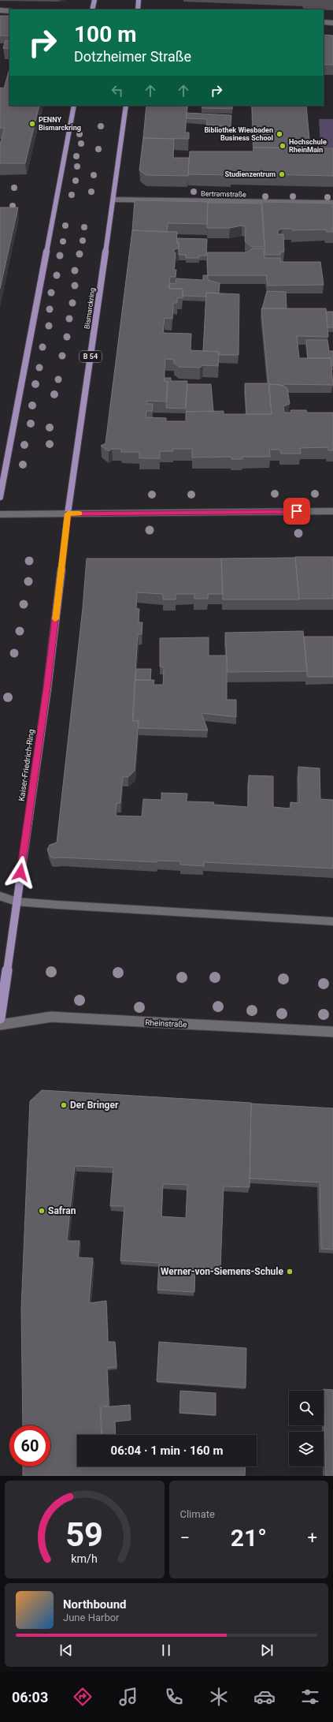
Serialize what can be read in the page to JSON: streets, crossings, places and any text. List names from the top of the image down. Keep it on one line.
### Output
{"streets":{"main road":["Bismarckring","B 54","Kaiser-Friedrich-Ring"],"street":["Bertramstraße","Rheinstraße"]},"crossings":[["Bertramstraße","Bismarckring"],["Bismarckring","Kaiser-Friedrich-Ring"]],"places":["PENNY Bismarckring","Bibliothek Wiesbaden Business School","Hochschule RheinMain","Studienzentrum","Der Bringer","Safran","Werner-von-Siemens-Schule"],"page":{"turn":["100 m","Dotzheimer Straße"],"limit":"60","trip":"06:04 · 1 min · 160 m","tile":"Climate","heat":["−","21°","+"],"song":["Northbound","June Harbor"],"tabs":"06:03","gauge":["59","km/h"]}}
